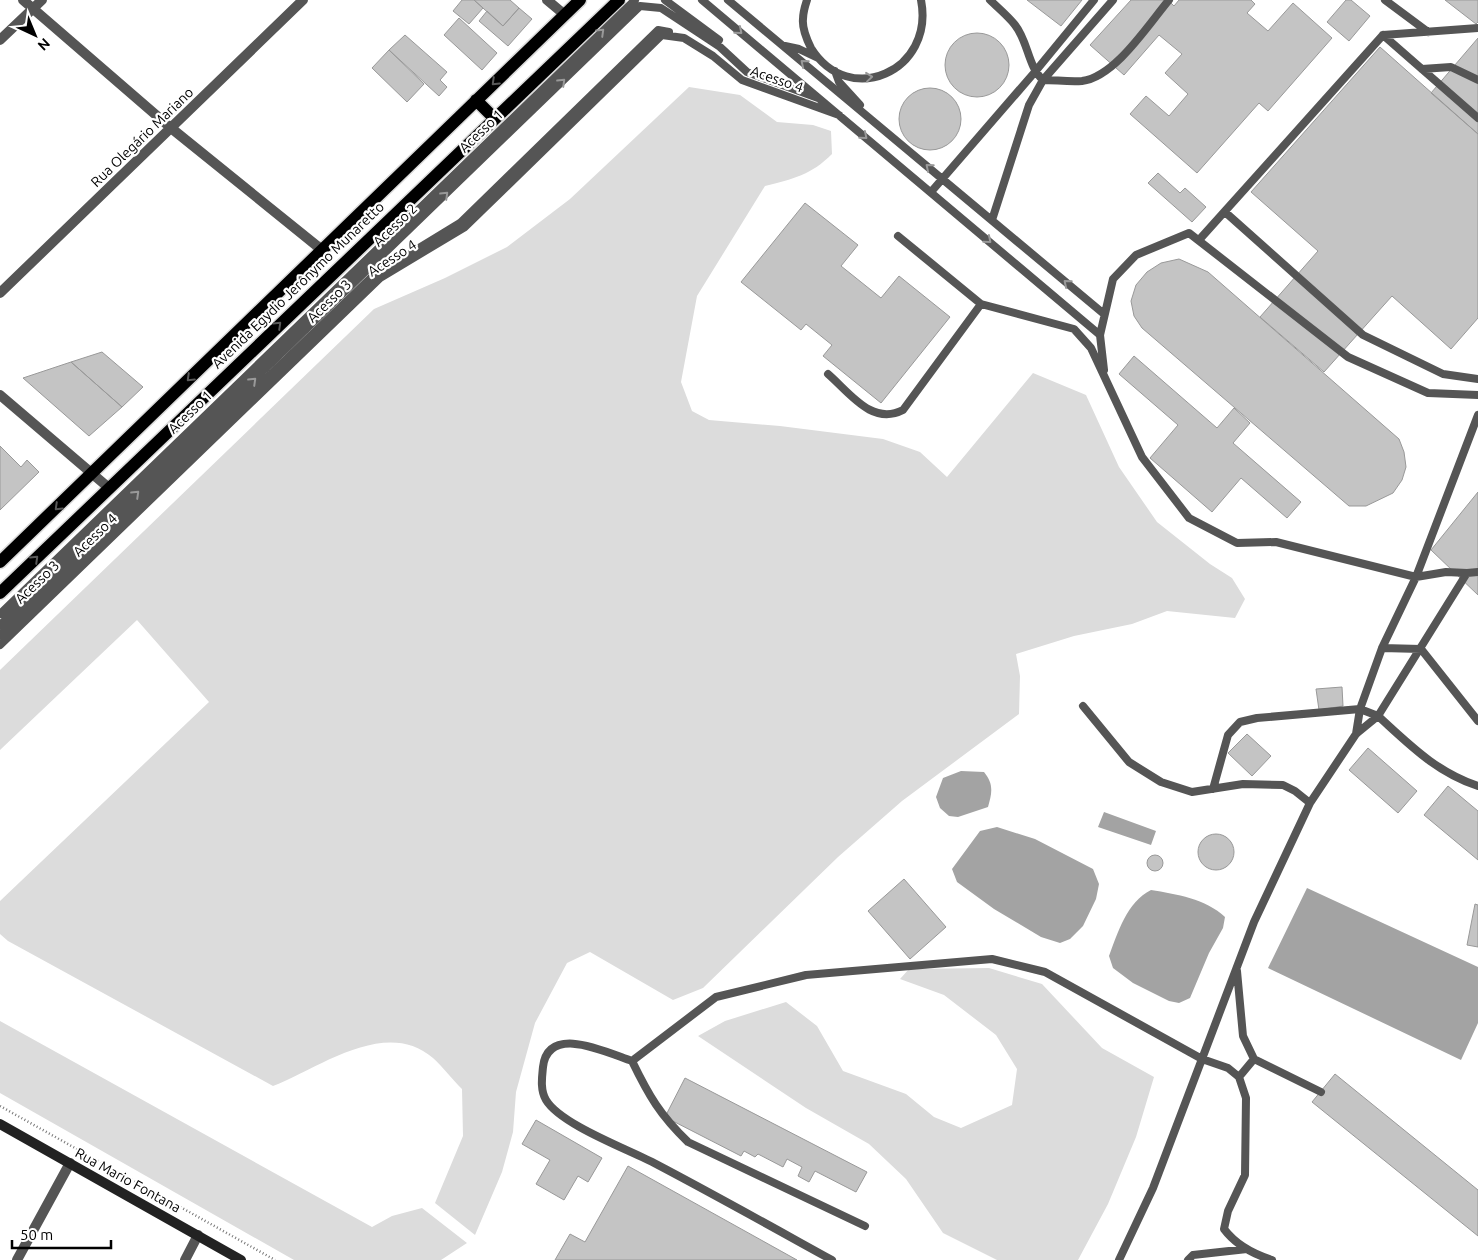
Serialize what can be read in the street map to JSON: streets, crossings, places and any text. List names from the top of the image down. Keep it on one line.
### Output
{"streets":{"main road":["Avenida Egydio Jerônymo Munaretto"],"street":["Rua Olegário Mariano","Rua Mario Fontana"],"lane":["Acesso 4","Acesso 1","Acesso 2","Acesso 3"]},"one_way":["Acesso 1","Acesso 2"],"scale_bar":"50 m","north":"bottom right"}
